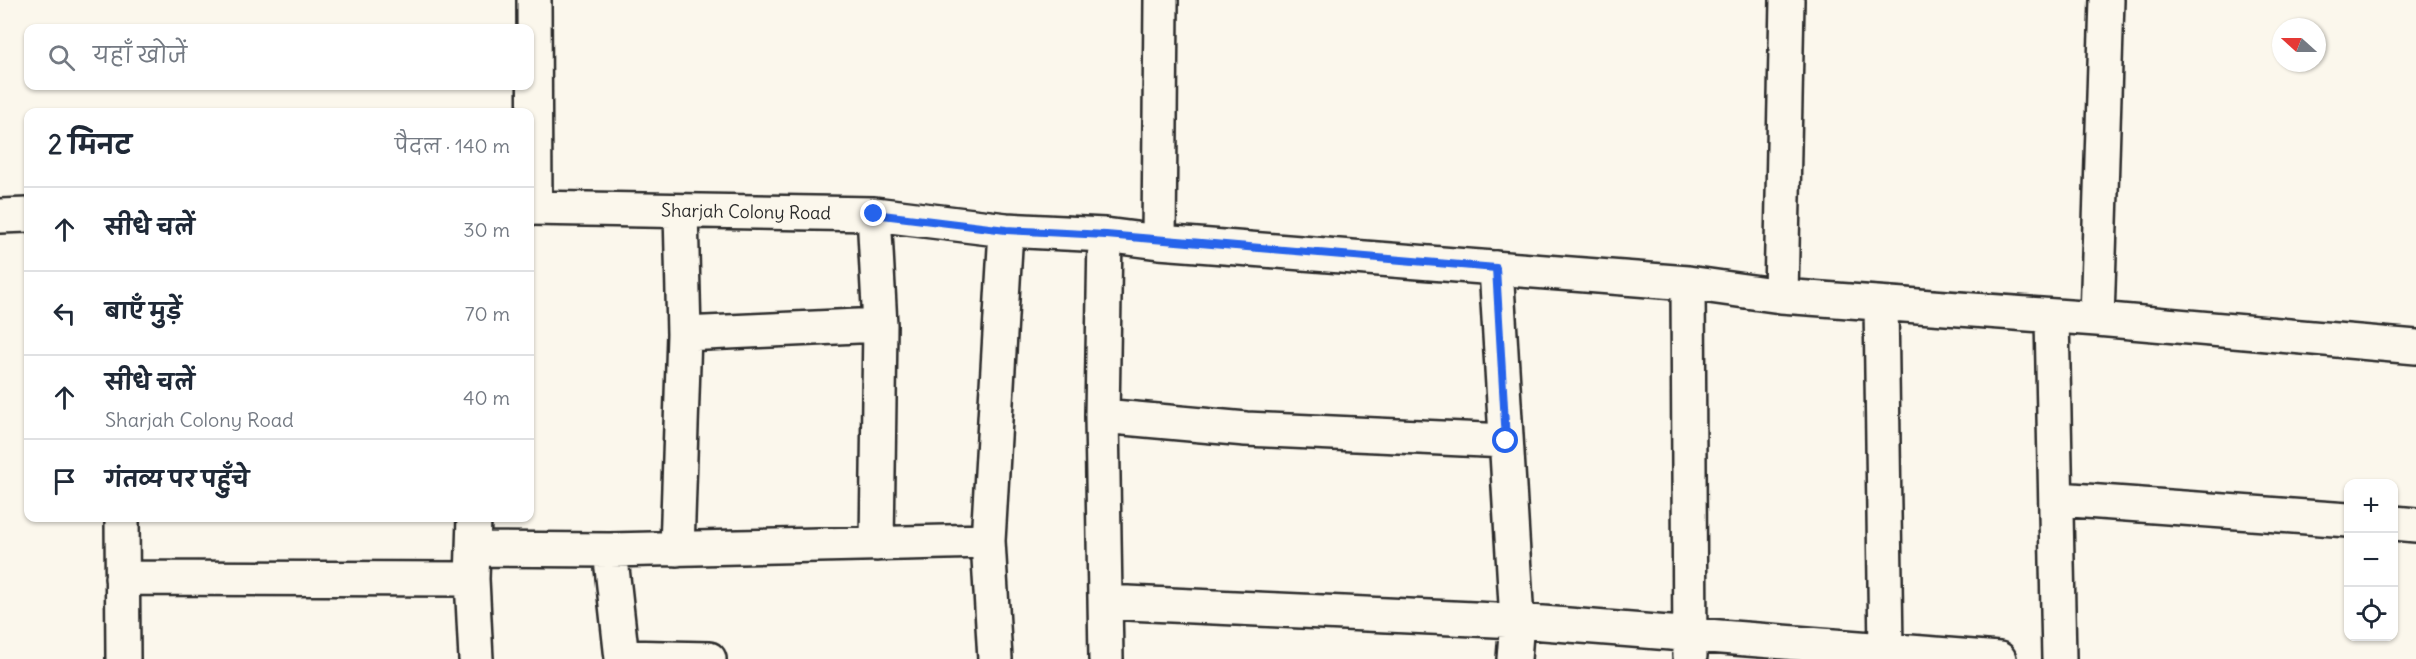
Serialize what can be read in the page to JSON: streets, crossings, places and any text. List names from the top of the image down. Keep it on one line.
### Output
{"streets":{"street":["Sharjah Colony Road"]},"north":"left","page":{"search":"यहाँ खोजें","heading":["2 मिनट","पैदल · 140 m"],"list":[["सीधे चलें","30 m"],["बाएँ मुड़ें","70 m"],["सीधे चलें","Sharjah Colony Road","40 m"],"गंतव्य पर पहुँचे"],"map_buttons":["+","−"]}}
